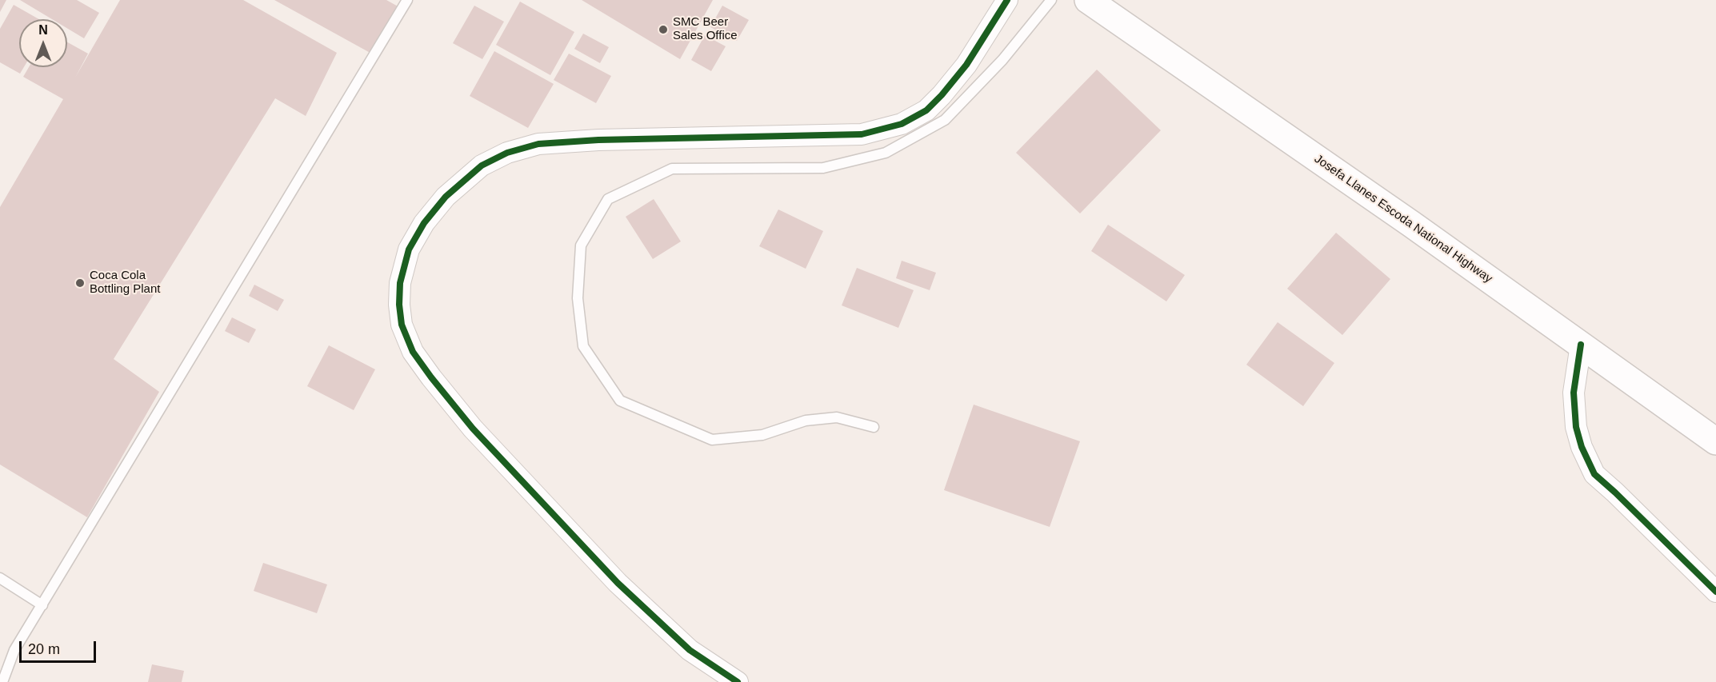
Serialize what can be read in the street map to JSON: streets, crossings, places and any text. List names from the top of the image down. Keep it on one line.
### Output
{"streets":{"main road":["Josefa Llanes Escoda National Highway"]},"places":["SMC Beer Sales Office","Coca Cola Bottling Plant"],"scale_bar":"20 m","north":"top"}
